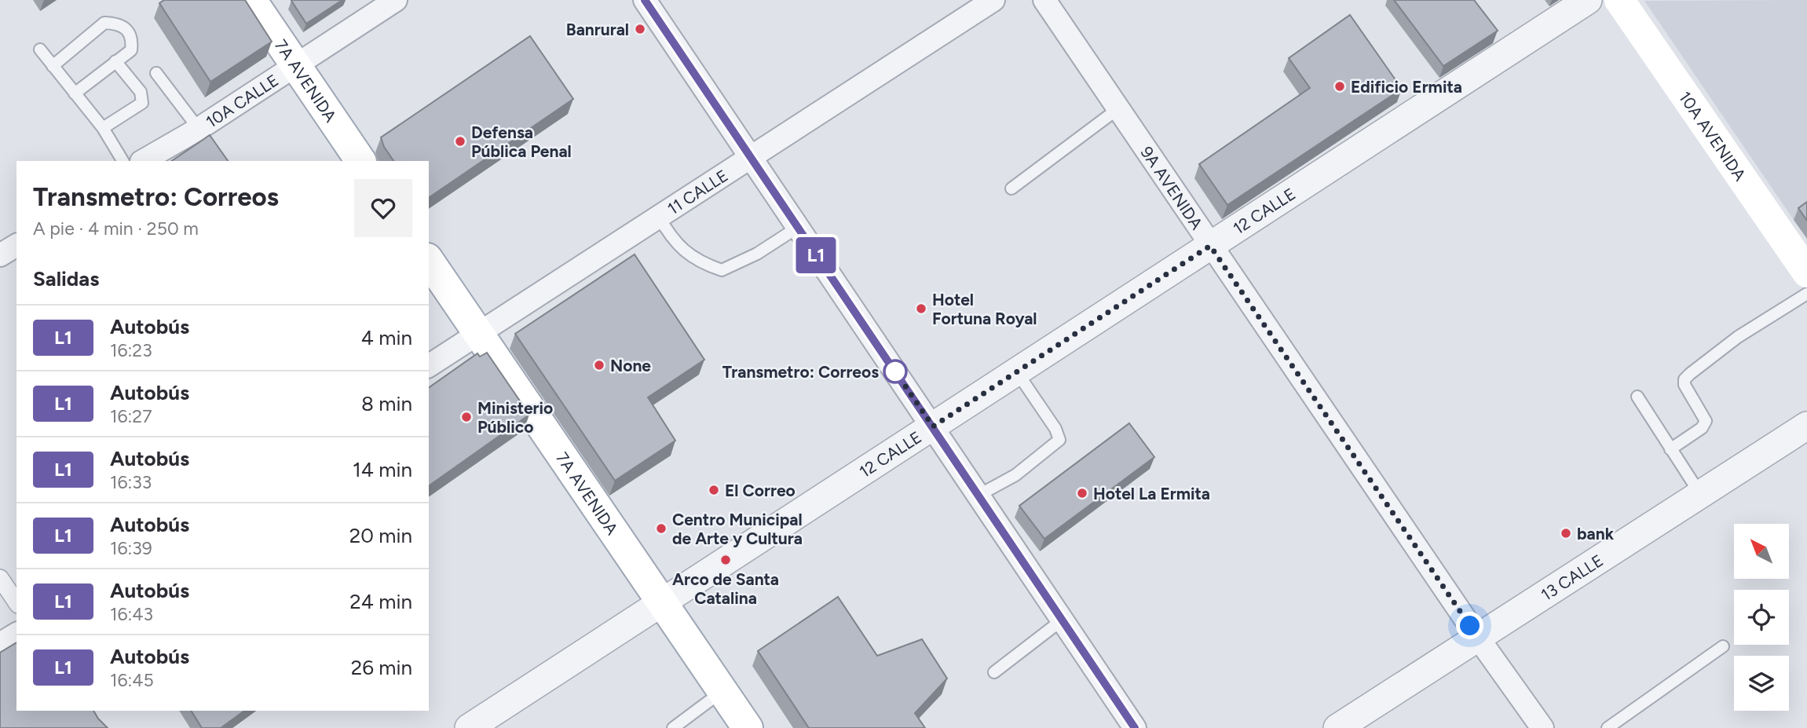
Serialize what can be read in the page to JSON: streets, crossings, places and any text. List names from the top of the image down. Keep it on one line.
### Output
{"streets":{"main road":["7A AVENIDA","10A AVENIDA"],"street":["10A CALLE","9A AVENIDA","11 CALLE","12 CALLE","13 CALLE"]},"crossings":[["7A AVENIDA","10A CALLE"],["7A AVENIDA","11 CALLE"],["7A AVENIDA","12 CALLE"],["9A AVENIDA","12 CALLE"],["9A AVENIDA","13 CALLE"]],"places":["Banrural","Edificio Ermita","Defensa Pública Penal","Hotel Fortuna Royal","None","Transmetro: Correos","Ministerio Público","El Correo","Hotel La Ermita","Centro Municipal de Arte y Cultura","bank","Arco de Santa Catalina"],"lines":["bus line L1"],"north":"top left","page":{"on_map":"L1","heading":[["Transmetro: Correos","A pie · 4 min · 250 m"],"Salidas"],"list":[{"mark":"L1","name":"Autobús","note":"16:23","value":"4 min"},{"mark":"L1","name":"Autobús","note":"16:27","value":"8 min"},{"mark":"L1","name":"Autobús","note":"16:33","value":"14 min"},{"mark":"L1","name":"Autobús","note":"16:39","value":"20 min"},{"mark":"L1","name":"Autobús","note":"16:43","value":"24 min"},{"mark":"L1","name":"Autobús","note":"16:45","value":"26 min"}]}}
